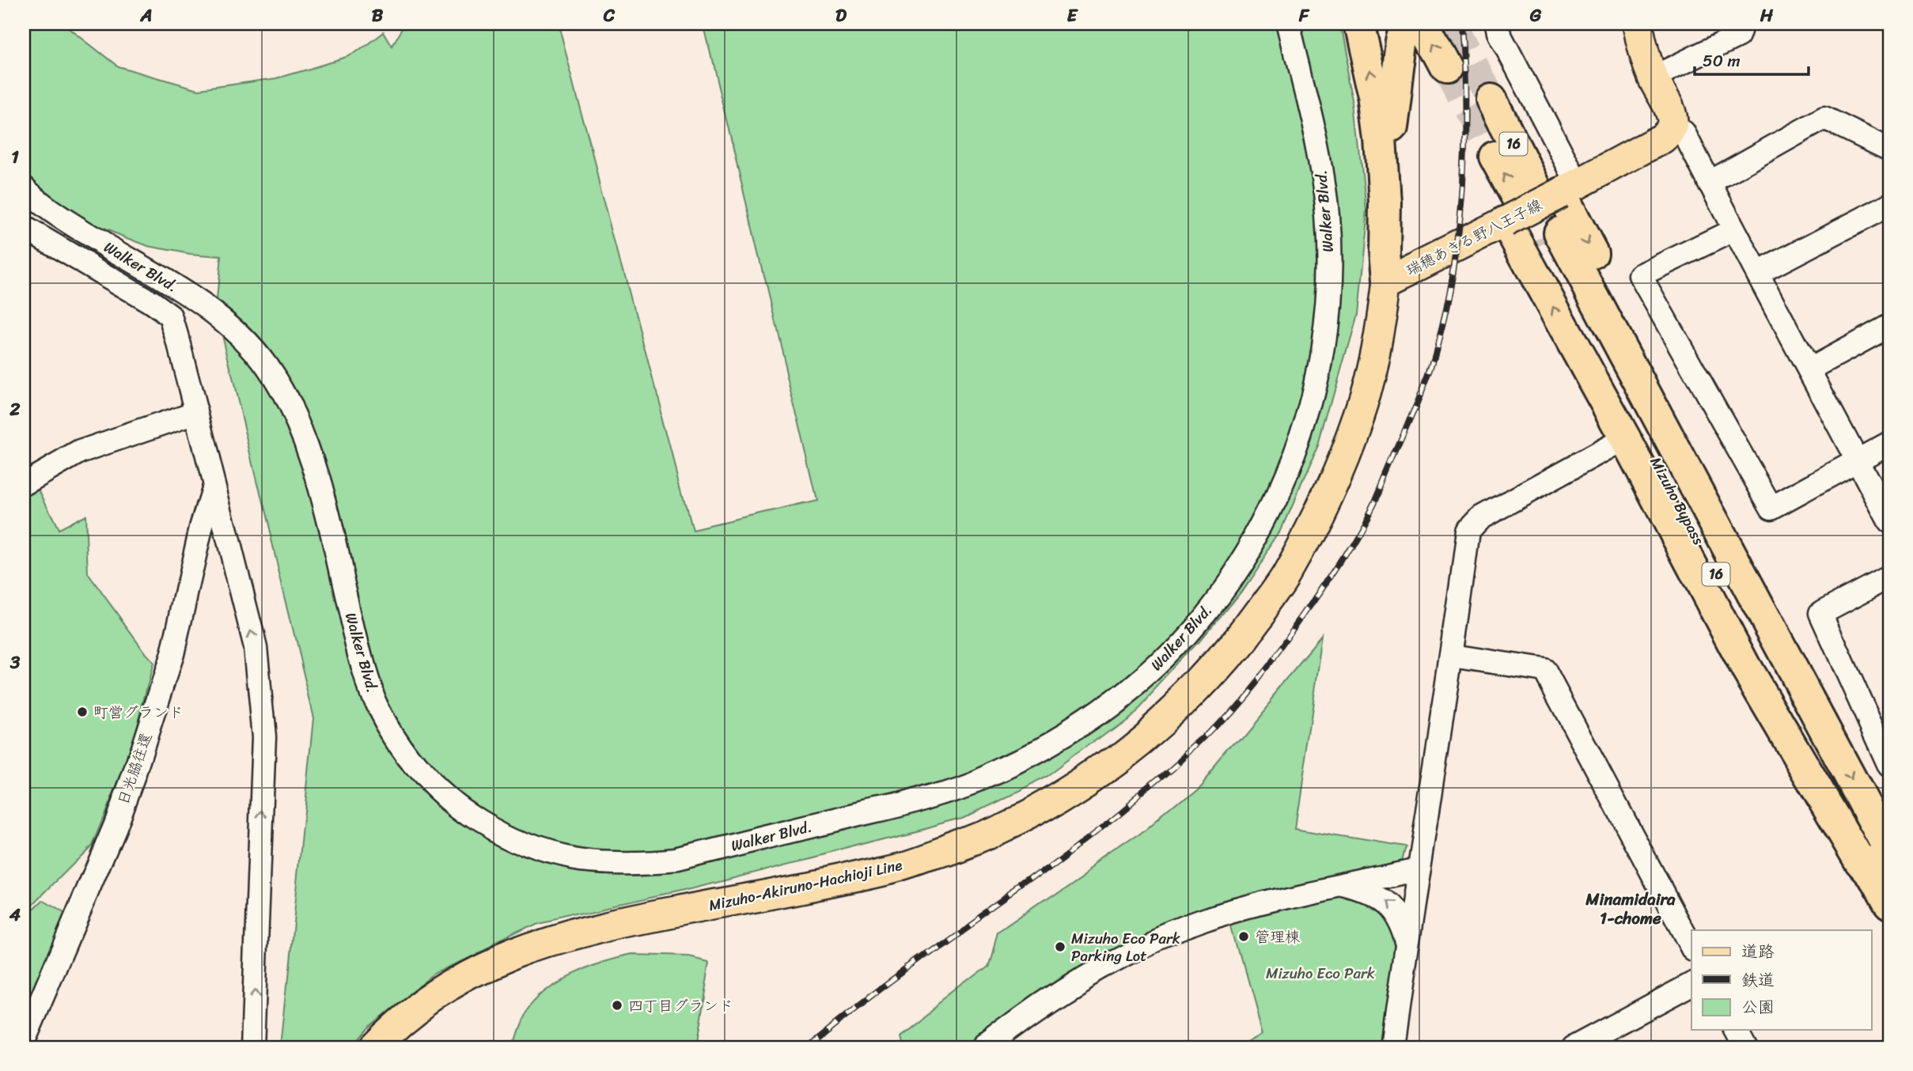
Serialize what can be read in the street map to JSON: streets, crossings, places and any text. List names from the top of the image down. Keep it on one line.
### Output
{"streets":{"highway":["16","Mizuho Bypass"],"main road":["瑞穂あきる野八王子線","Mizuho-Akiruno-Hachioji Line"],"street":["Walker Blvd.","日光脇往還"]},"crossings":[["16","瑞穂あきる野八王子線"],["瑞穂あきる野八王子線","Mizuho-Akiruno-Hachioji Line"]],"districts":["Minamidaira 1-chome"],"parks":["Mizuho Eco Park"],"places":["町営グランド","管理棟","Mizuho Eco Park Parking Lot","四丁目グランド"],"legend":["道路","鉄道","公園"],"scale_bar":"50 m","grid":{"columns":["A","B","C","D","E","F","G","H"],"rows":["1","2","3","4"]}}
